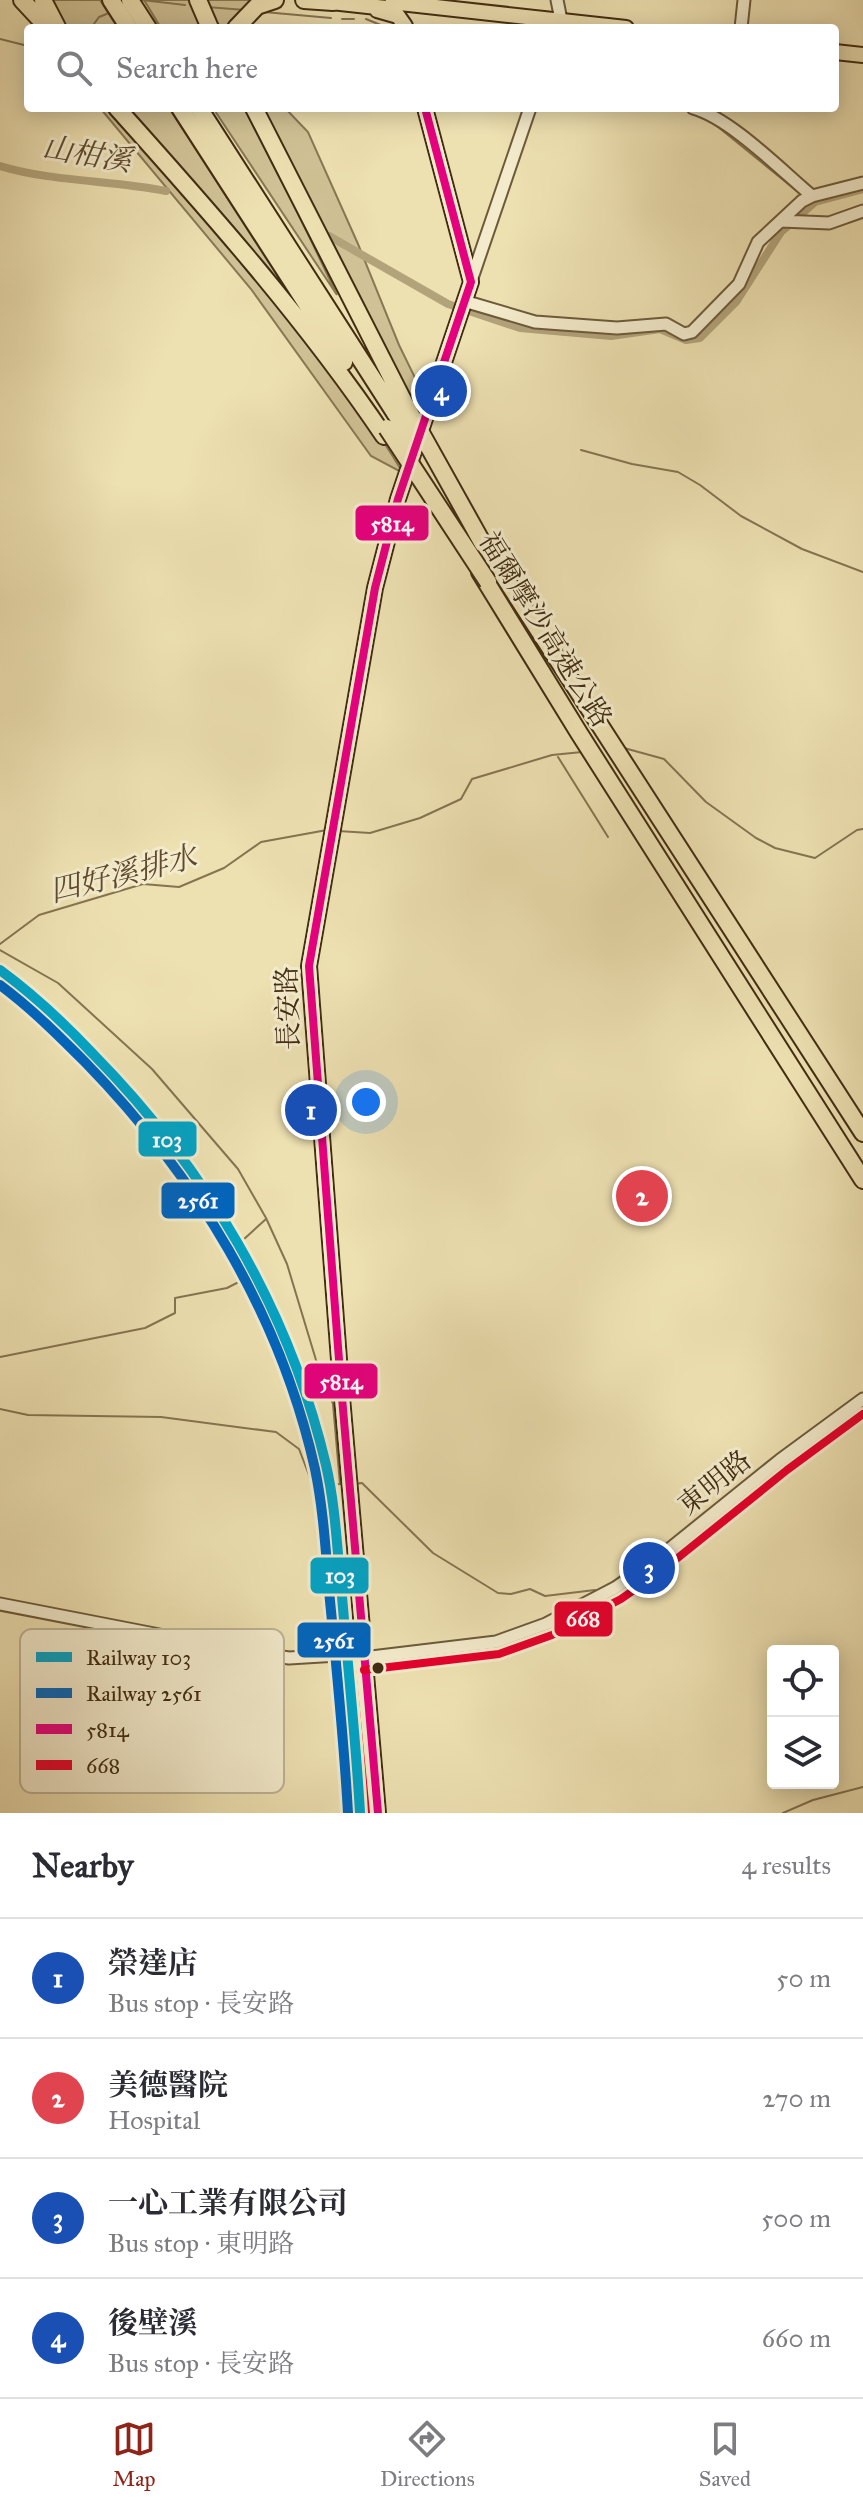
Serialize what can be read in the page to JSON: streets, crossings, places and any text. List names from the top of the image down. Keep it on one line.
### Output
{"streets":{"highway":["福爾摩沙高速公路"],"main road":["長安路"],"street":["東明路"]},"crossings":[["長安路","東明路"]],"water":["山柑溪","四好溪排水"],"lines":["transit line 5814","rail line 103","rail line 2561","transit line 668"],"legend":["Railway 103","Railway 2561","5814","668"],"page":{"search":"Search here","pins":["4","1","2","3"],"heading":["Nearby","4 results"],"list":[{"mark":"1","name":"榮達店","note":"Bus stop · 長安路","value":"50 m"},{"mark":"2","name":"美德醫院","note":"Hospital","value":"270 m"},{"mark":"3","name":"一心工業有限公司","note":"Bus stop · 東明路","value":"500 m"},{"mark":"4","name":"後壁溪","note":"Bus stop · 長安路","value":"660 m"}],"nav":["Map","Directions","Saved"]}}
